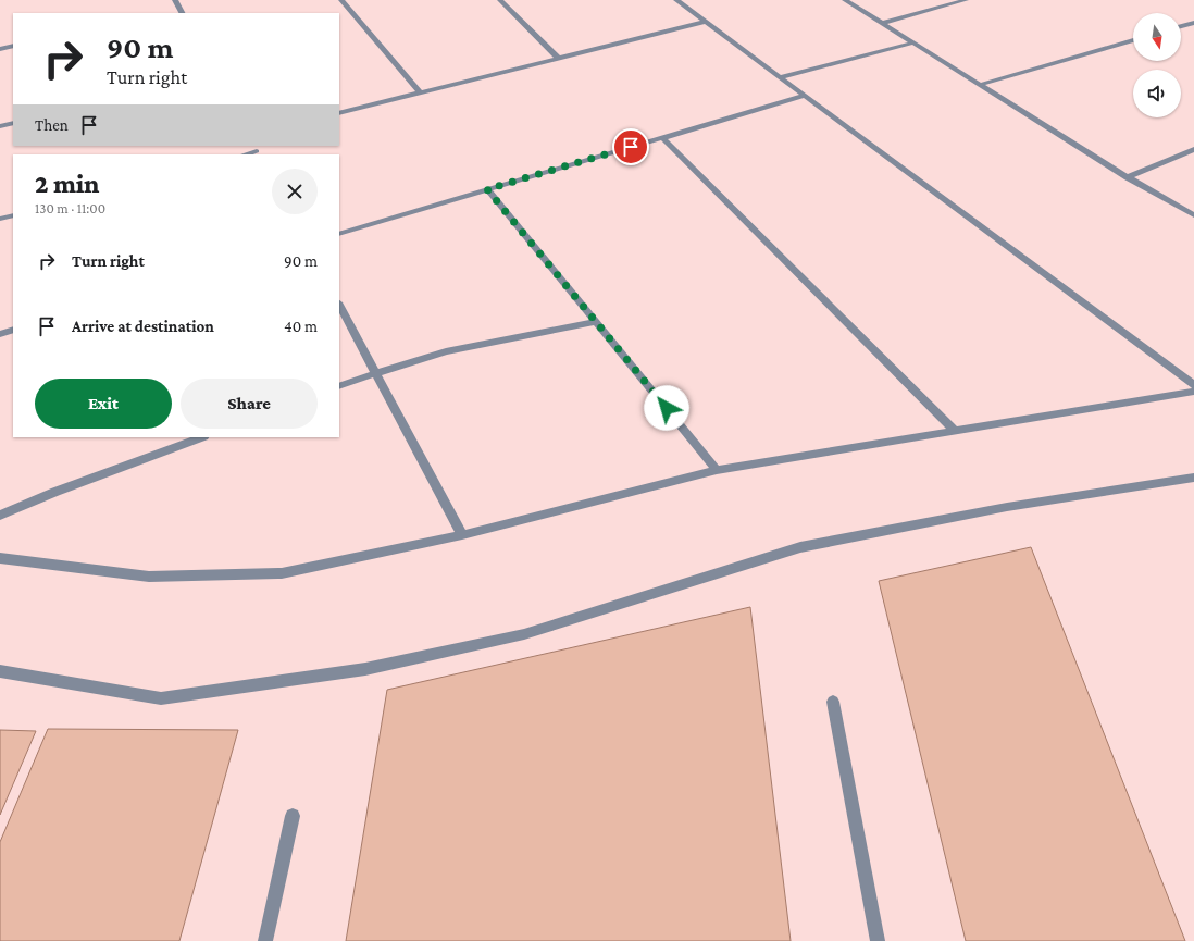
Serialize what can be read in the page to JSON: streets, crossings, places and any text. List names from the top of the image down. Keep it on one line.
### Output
{"north":"bottom","page":{"turn":["90 m","Turn right"],"then":"Then","heading":["2 min","130 m · 11:00"],"list":[{"name":"Turn right","value":"90 m"},{"name":"Arrive at destination","value":"40 m"}],"buttons":["Exit","Share"]}}
